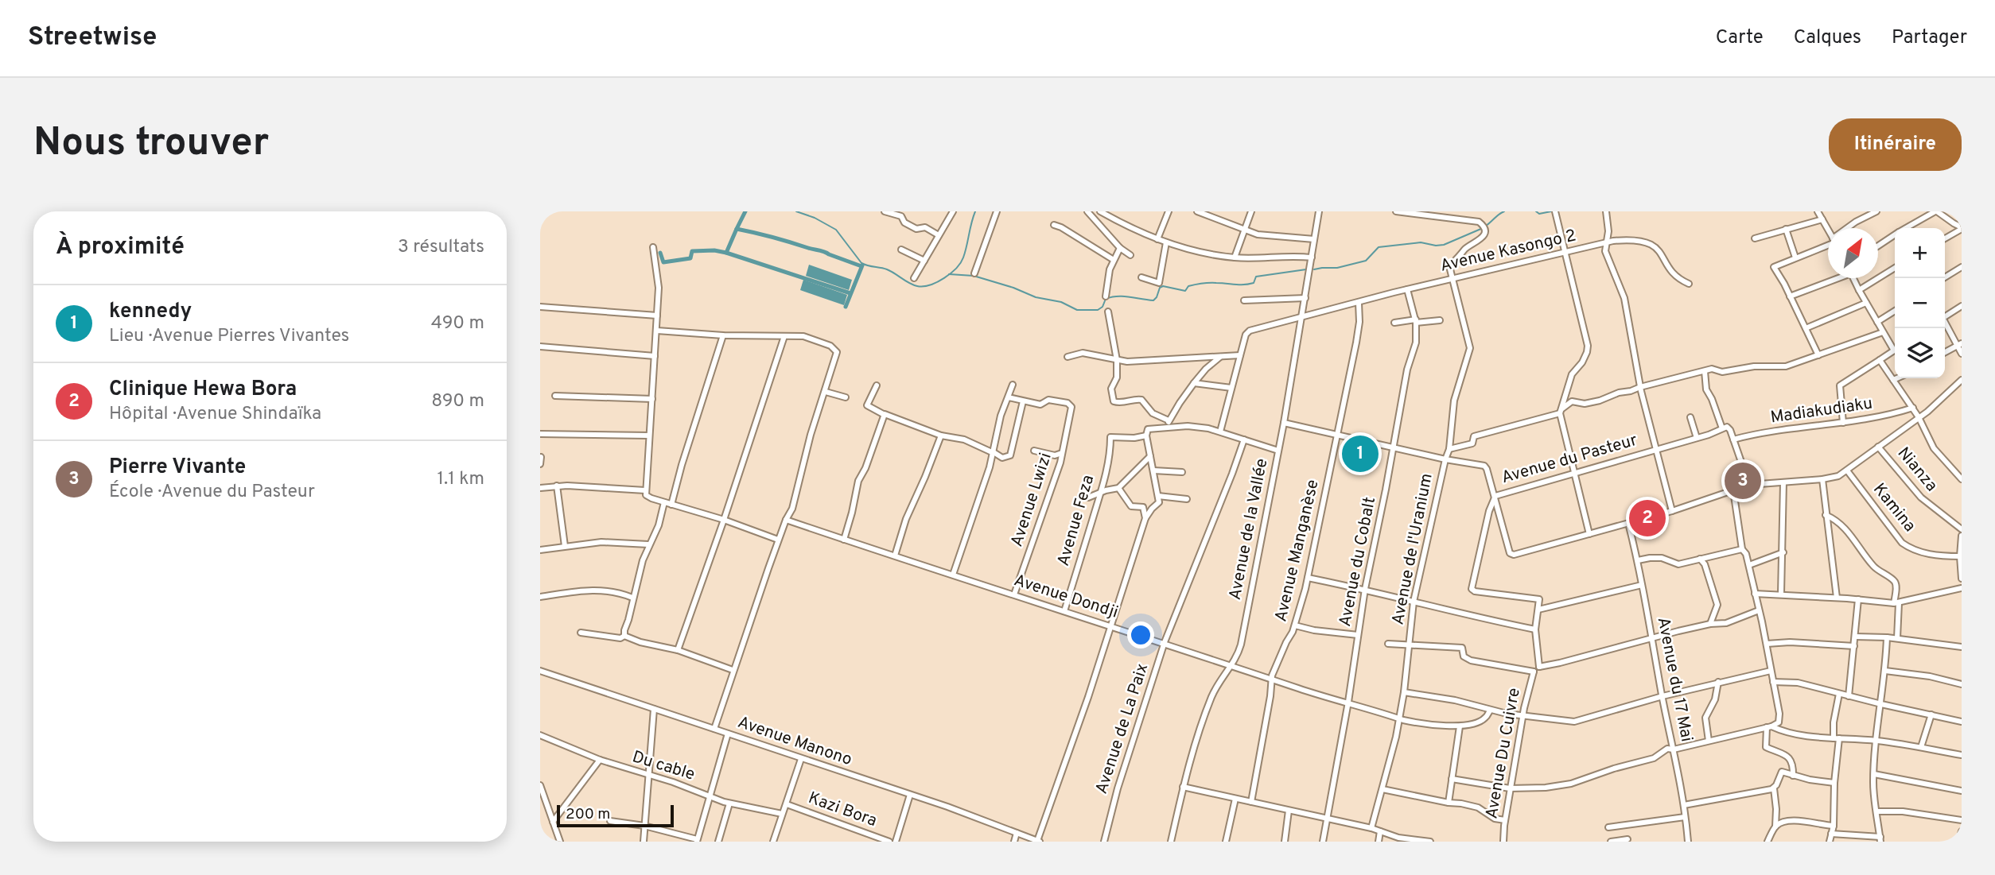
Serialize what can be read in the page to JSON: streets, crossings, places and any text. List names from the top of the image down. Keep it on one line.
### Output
{"streets":{"street":["Avenue Kasongo 2","Madiakudiaku","Avenue du Pasteur","Nianza","Avenue Lwizi","Kamina","Avenue Feza","Avenue de la Vallée","Avenue de l'Uranium","Avenue Manganèse","Avenue du Cobalt","Avenue Dondji","Avenue du 17 Mai","Avenue de La Paix","Avenue Manono","Avenue Du Cuivre","Du cable","Kazi Bora"]},"crossings":[["Avenue Kasongo 2","Avenue de la Vallée"],["Avenue Kasongo 2","Avenue de l'Uranium"],["Avenue Kasongo 2","Avenue Manganèse"],["Avenue Kasongo 2","Avenue du Cobalt"],["Avenue Lwizi","Avenue Dondji"],["Avenue Feza","Avenue Dondji"],["Avenue de la Vallée","Avenue Dondji"],["Avenue de l'Uranium","Avenue Dondji"],["Avenue Manganèse","Avenue Dondji"],["Avenue du Cobalt","Avenue Dondji"],["Avenue Dondji","Avenue de La Paix"]],"scale_bar":"200 m","north":"top right","page":{"header":"Streetwise","nav":["Carte","Calques","Partager"],"buttons":"Itinéraire","title":"Nous trouver","heading":["À proximité","3 résultats"],"map_buttons":["+","−"],"list":[{"mark":"1","name":"kennedy","note":"Lieu · Avenue Pierres Vivantes","value":"490 m"},{"mark":"2","name":"Clinique Hewa Bora","note":"Hôpital · Avenue Shindaïka","value":"890 m"},{"mark":"3","name":"Pierre Vivante","note":"École · Avenue du Pasteur","value":"1.1 km"}],"pins":["1","3","2"],"scale":"200 m"}}
